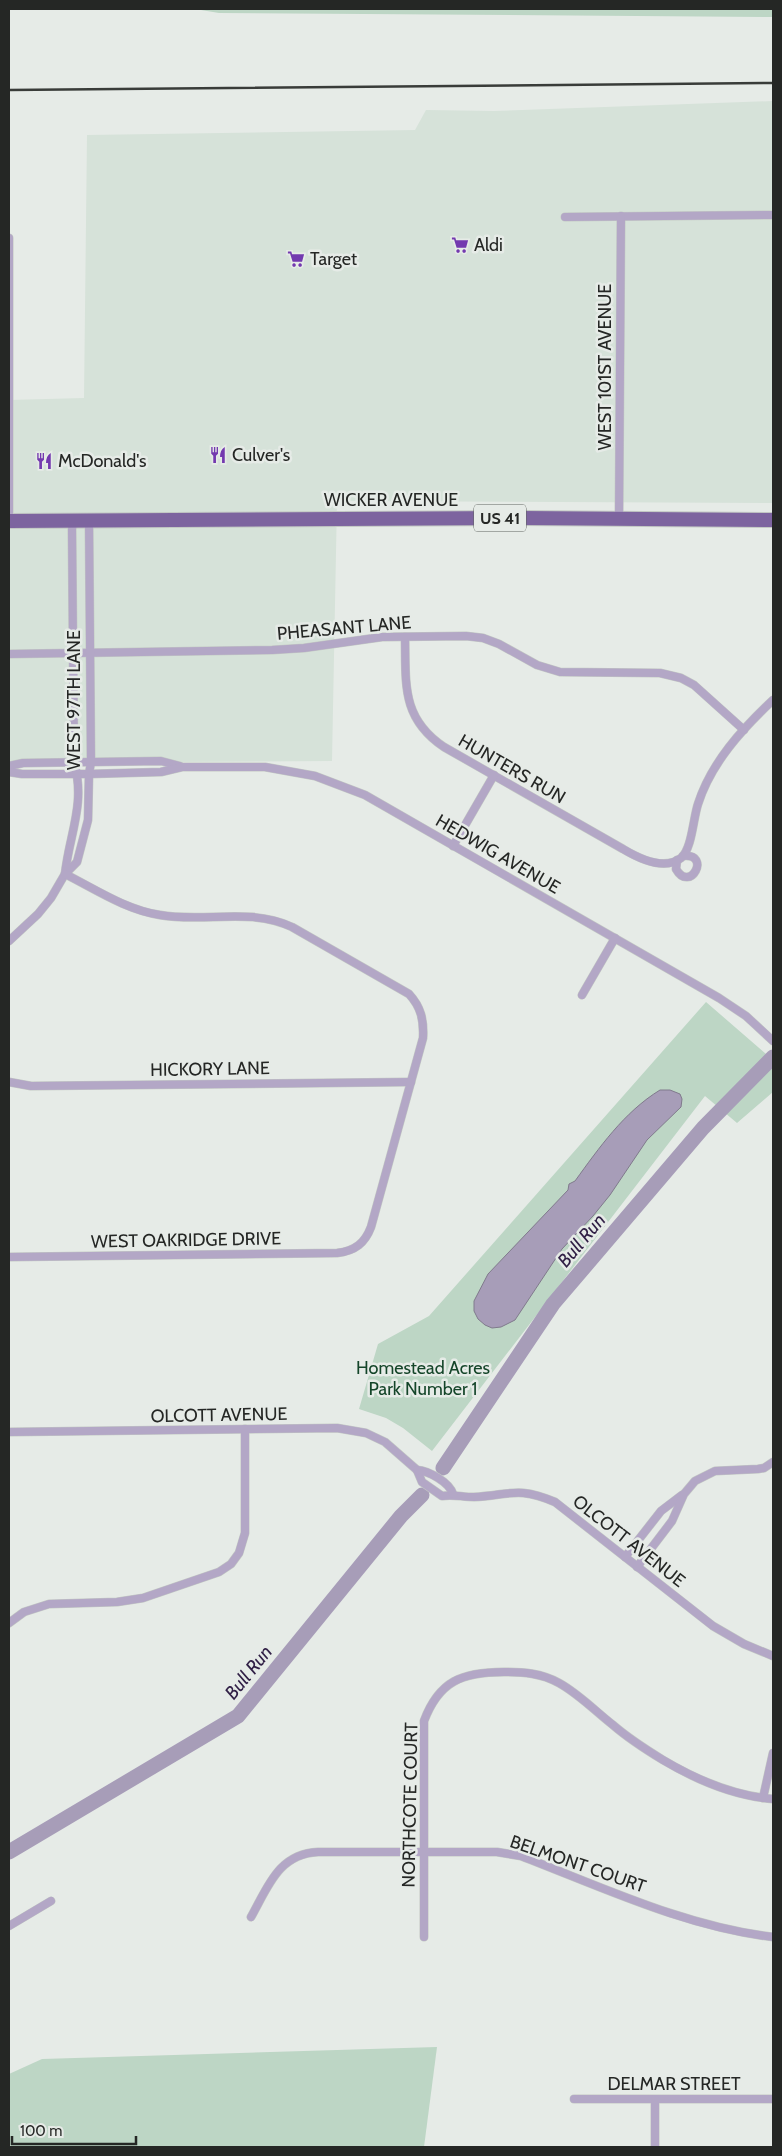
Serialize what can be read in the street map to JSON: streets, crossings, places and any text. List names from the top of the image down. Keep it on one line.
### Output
{"streets":{"highway":["WICKER AVENUE","US 41"],"street":["WEST 101ST AVENUE","PHEASANT LANE","WEST 97TH LANE","HUNTERS RUN","HEDWIG AVENUE","HICKORY LANE","WEST OAKRIDGE DRIVE","OLCOTT AVENUE","NORTHCOTE COURT","BELMONT COURT","DELMAR STREET"]},"crossings":[["WEST 101ST AVENUE","WICKER AVENUE"],["WICKER AVENUE","WEST 97TH LANE"],["PHEASANT LANE","WEST 97TH LANE"],["PHEASANT LANE","HUNTERS RUN"],["WEST 97TH LANE","HEDWIG AVENUE"],["HICKORY LANE","WEST OAKRIDGE DRIVE"],["NORTHCOTE COURT","BELMONT COURT"]],"water":["Bull Run"],"parks":["Homestead Acres Park Number 1"],"places":{"supermarket":["Aldi","Target"],"restaurant":["Culver's","McDonald's"]},"scale_bar":"100 m"}
